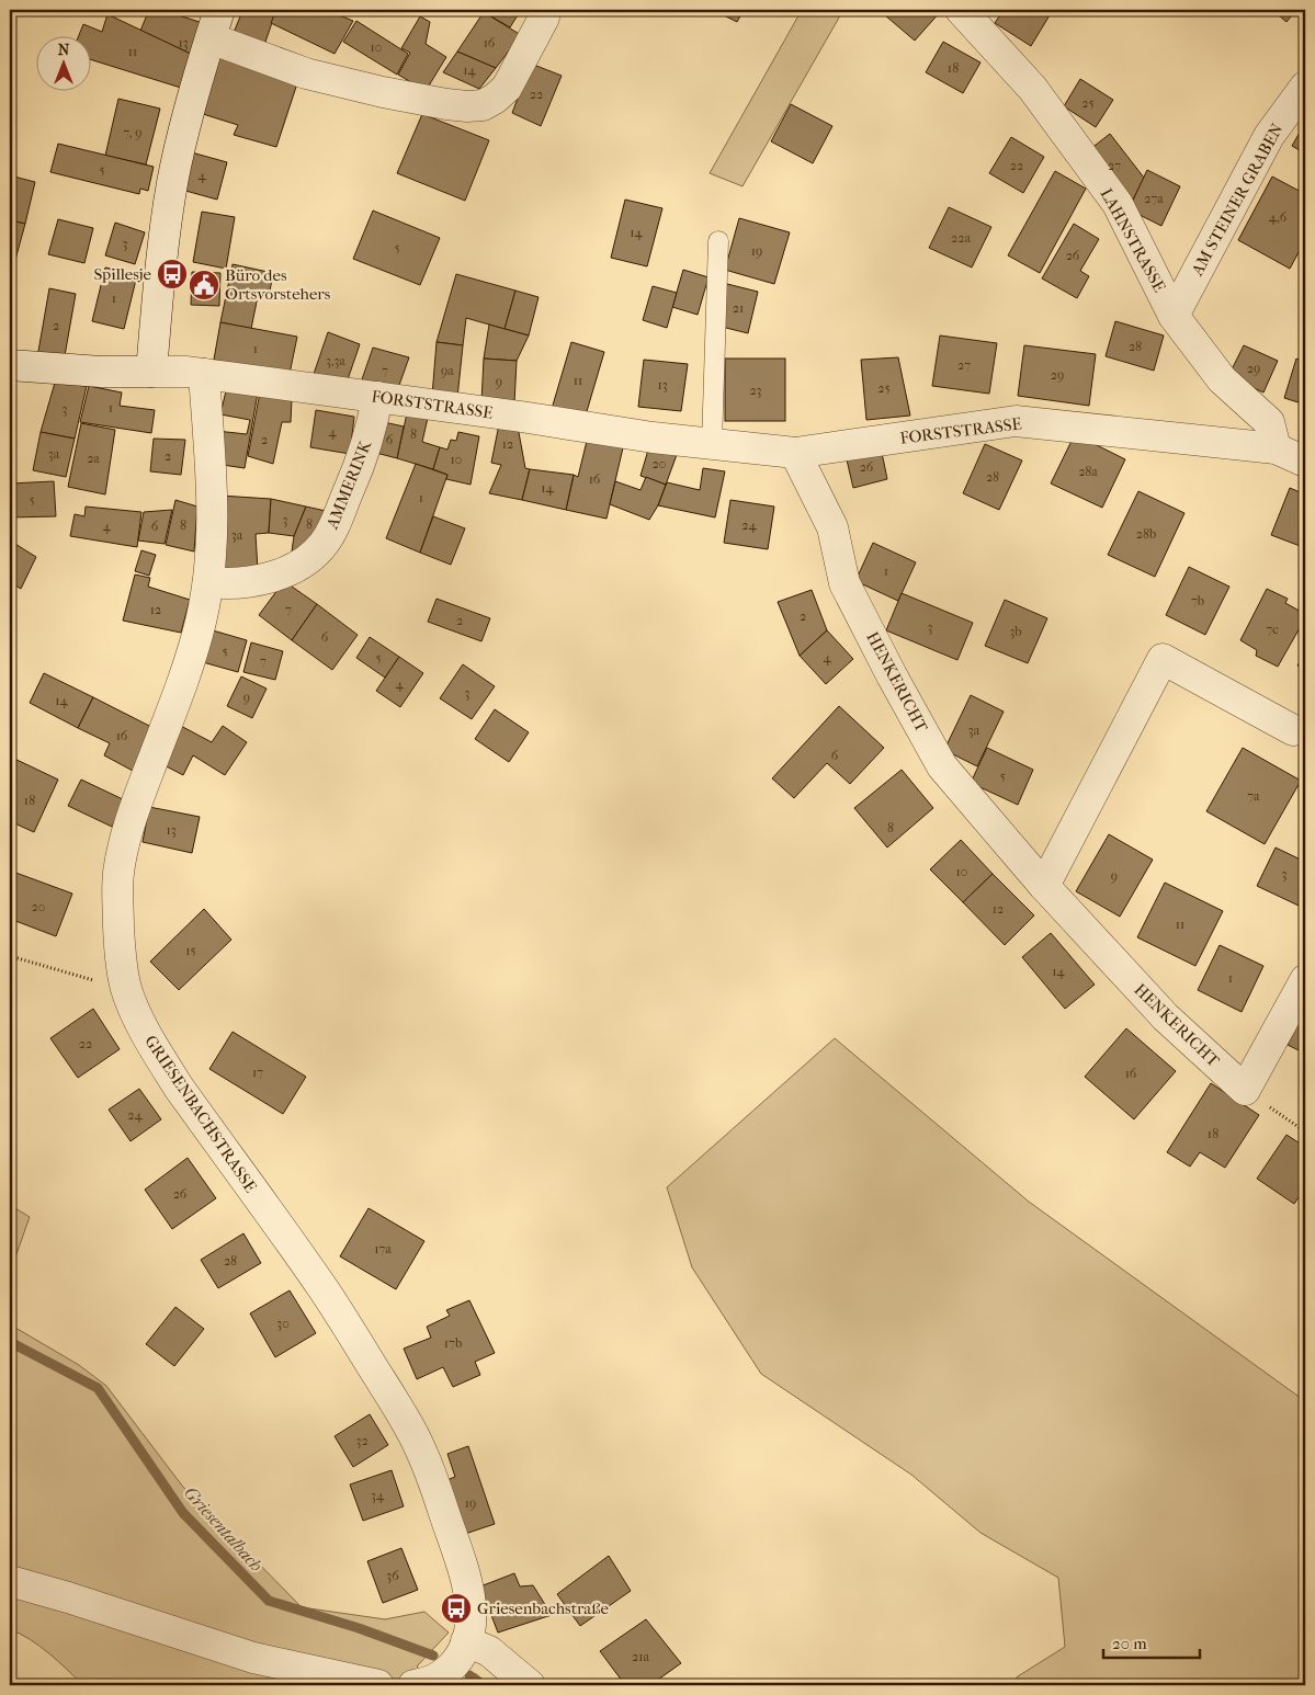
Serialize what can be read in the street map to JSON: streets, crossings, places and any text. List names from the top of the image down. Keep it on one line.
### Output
{"streets":{"street":["AM STEINER GRABEN","LAHNSTRASSE","FORSTSTRASSE","AMMERINK","HENKERICHT","GRIESENBACHSTRASSE"]},"crossings":[["AM STEINER GRABEN","LAHNSTRASSE"],["LAHNSTRASSE","FORSTSTRASSE"],["FORSTSTRASSE","AMMERINK"],["FORSTSTRASSE","HENKERICHT"],["FORSTSTRASSE","GRIESENBACHSTRASSE"],["AMMERINK","GRIESENBACHSTRASSE"]],"water":["Griesentalbach"],"places":{"bus stop":["Spillesje","Griesenbachstraße"],"public building":["Büro des Ortsvorstehers"]},"house_numbers":["13","16","10","11","18","14","22","25","7, 9","22","27","5","4","27a","4,6","14","22a","3","5","19","26","1","21","2","28","1","3,3a","27","29","7","9a","29","11","9","13","25","23","1","3","4","8","2","6","12","3a","2","2a","10","20","26","28a","28","16","14","1","5","3","8","8","24","4","6","28b","3a","1","7b","12","7","2","2","3","7c","3b","6","5","5","4","7","4","3","9","14","3a","16","6","5","7a","18","8","13","10","3","9","20","12","11","15","14","1","22","17","16","24","18","26","17a","28","30","17b","32","34","19","36","21a"],"scale_bar":"20 m","north":"top"}
